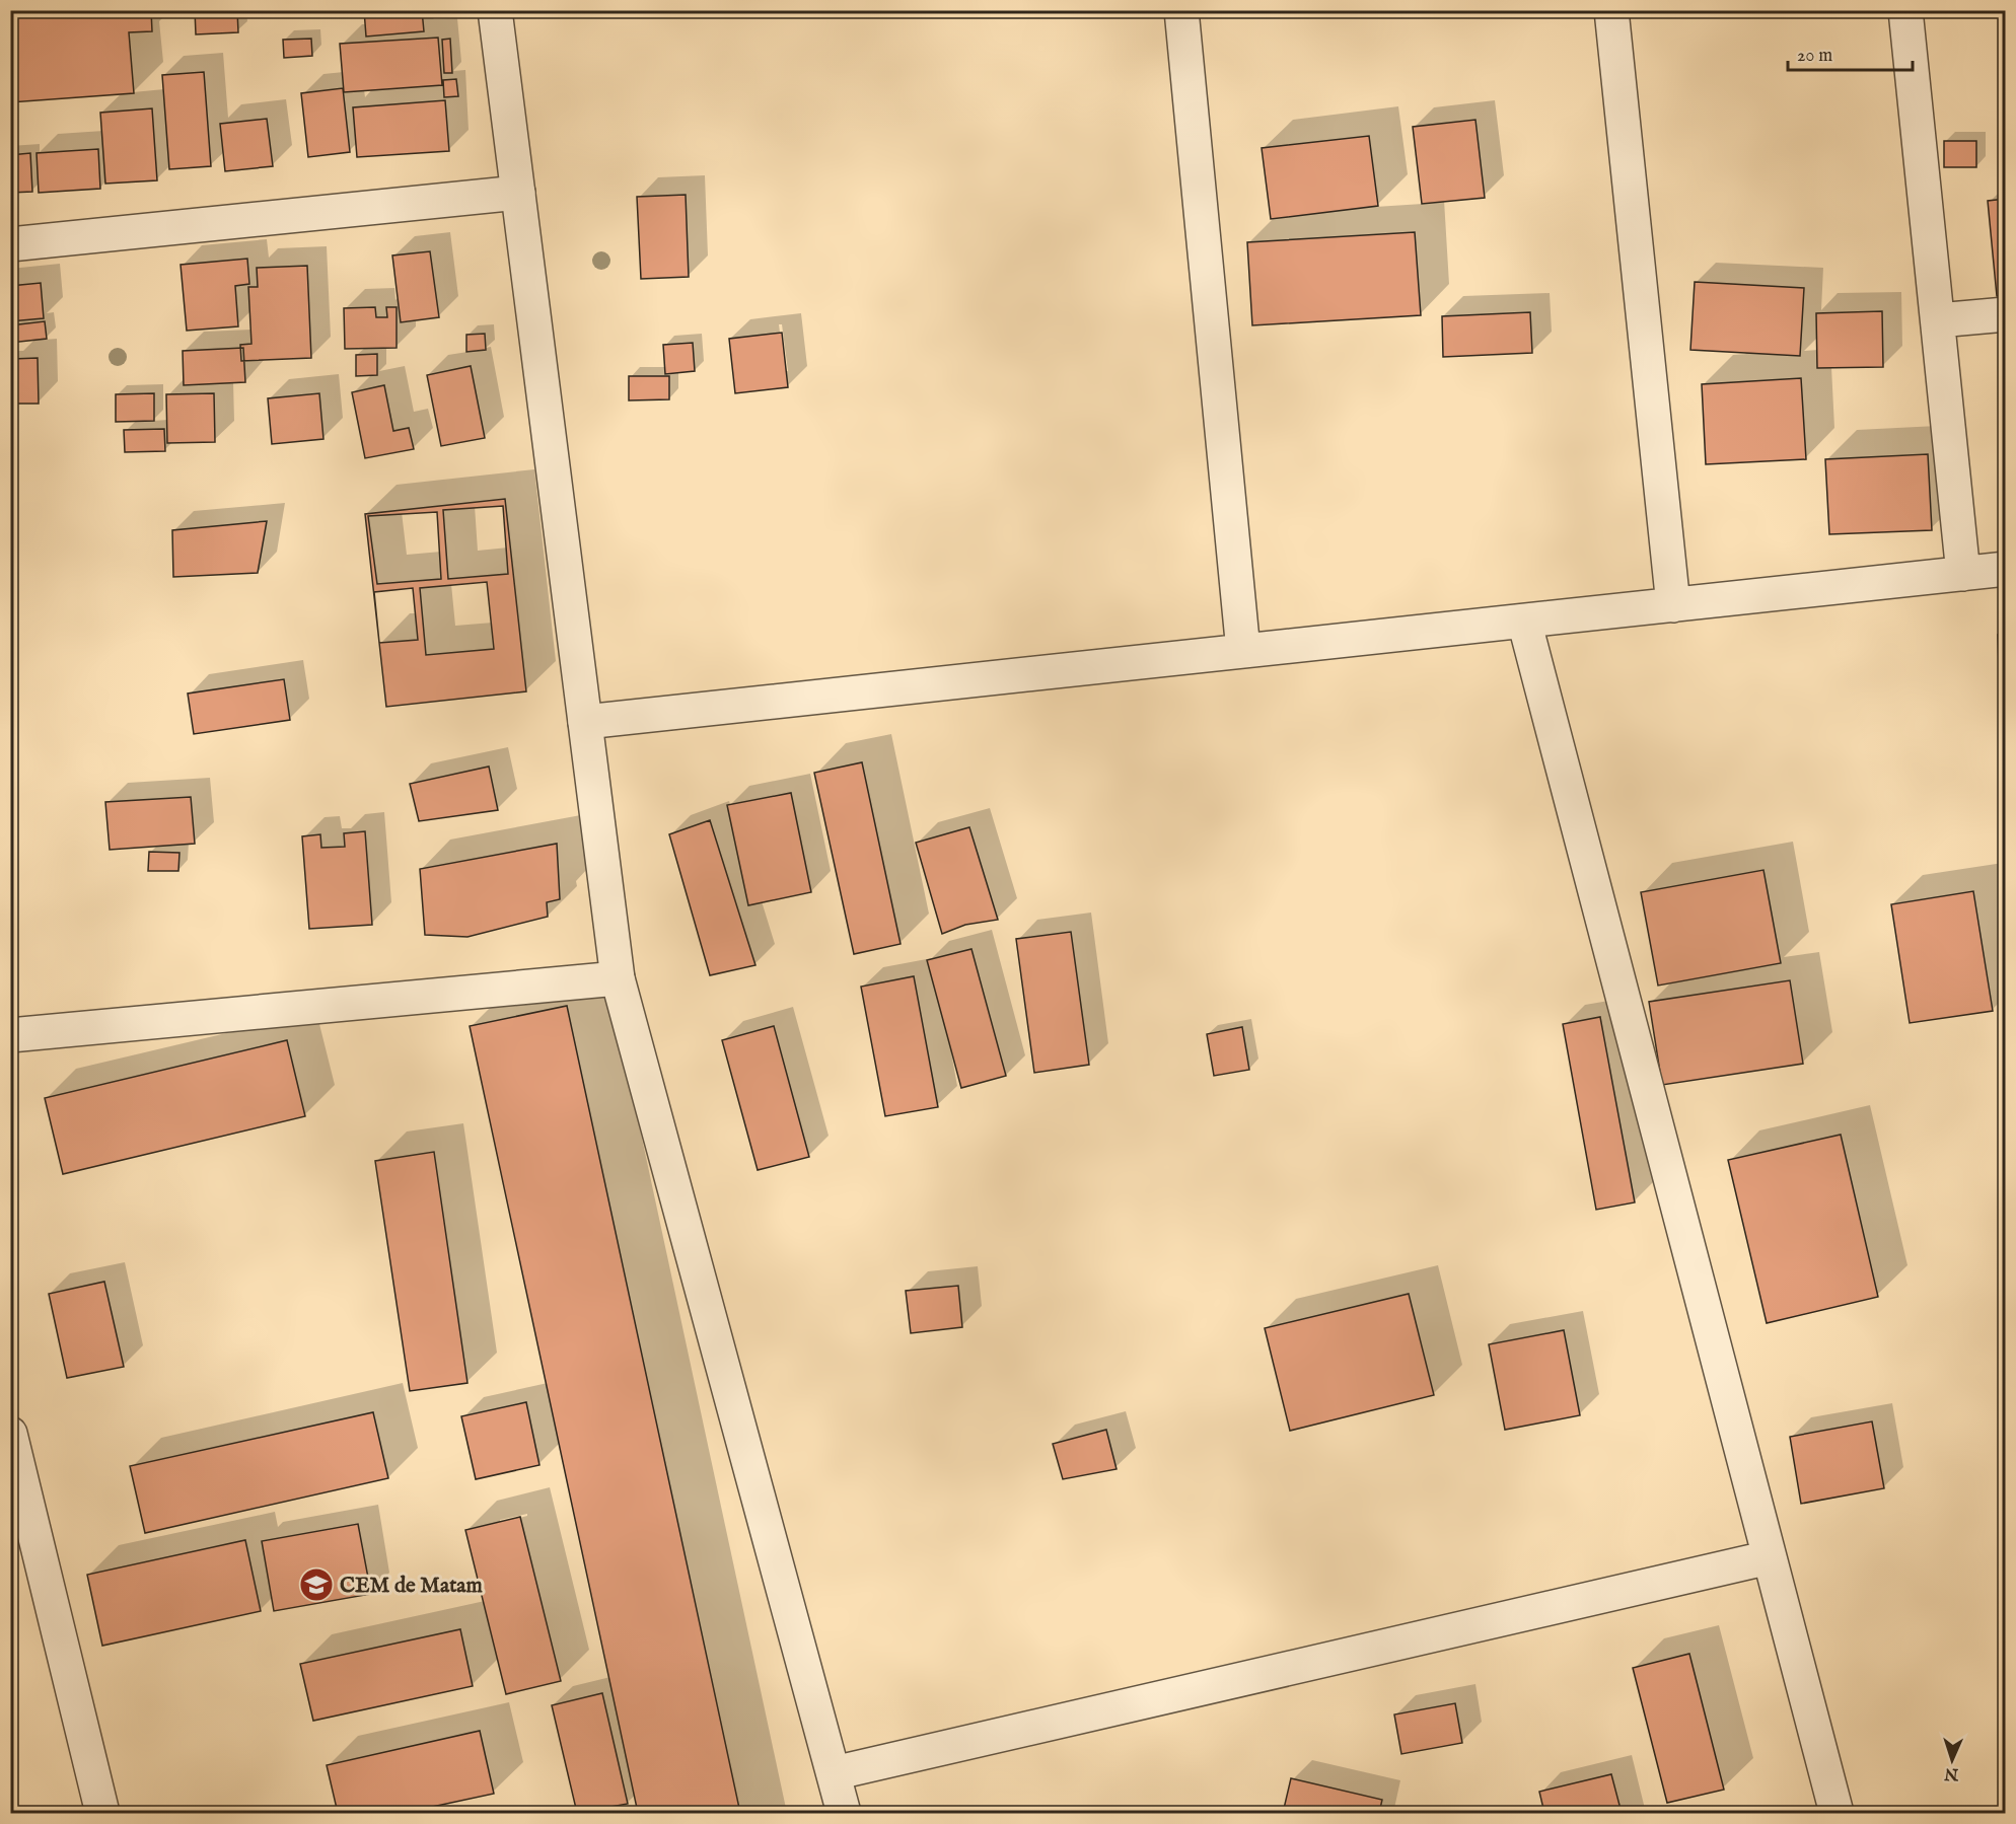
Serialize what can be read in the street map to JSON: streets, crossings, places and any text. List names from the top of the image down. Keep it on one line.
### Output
{"places":{"school or university":["CEM de Matam"]},"scale_bar":"20 m","north":"bottom"}
